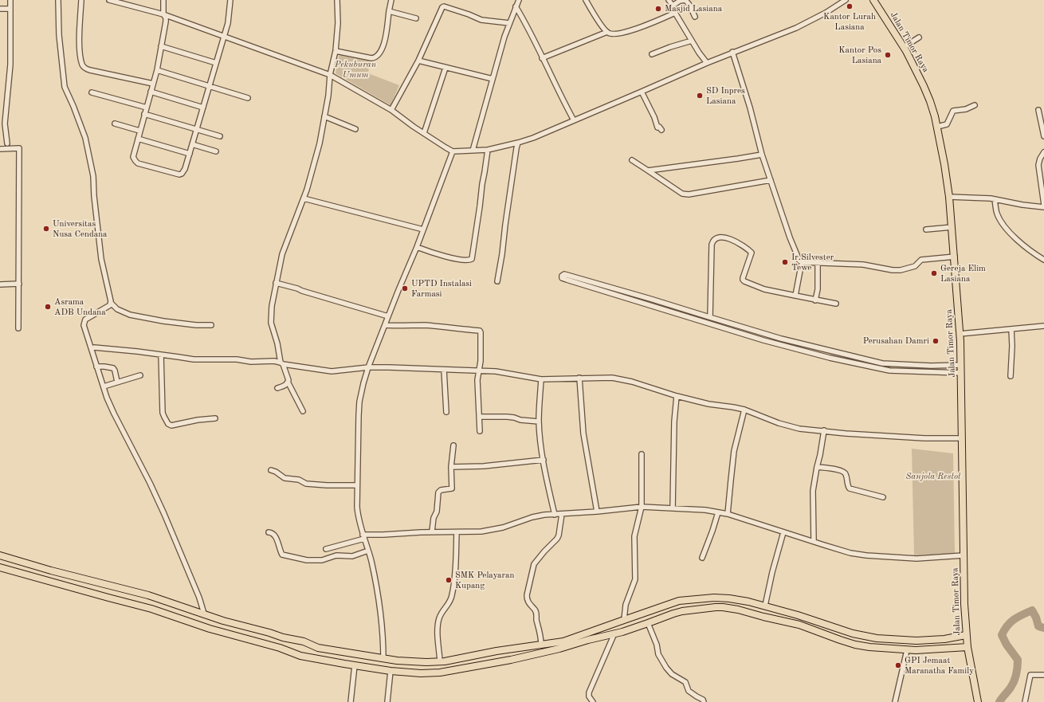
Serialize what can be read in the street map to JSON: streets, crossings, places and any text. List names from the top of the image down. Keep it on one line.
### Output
{"streets":{"highway":["Jalan Timor Raya"]},"parks":["Pekuburan Umum","Sanjola Restot"],"places":["Kantor Lurah Lasiana","Masjid Lasiana","Kantor Pos Lasiana","SD Inpres Lasiana","Universitas Nusa Cendana","Ir.Silvester Tewe","Gereja Elim Lasiana","UPTD Instalasi Farmasi","Asrama ADB Undana","Perusahan Damri","SMK Pelayaran Kupang","GPI Jemaat Maranatha Family"]}
